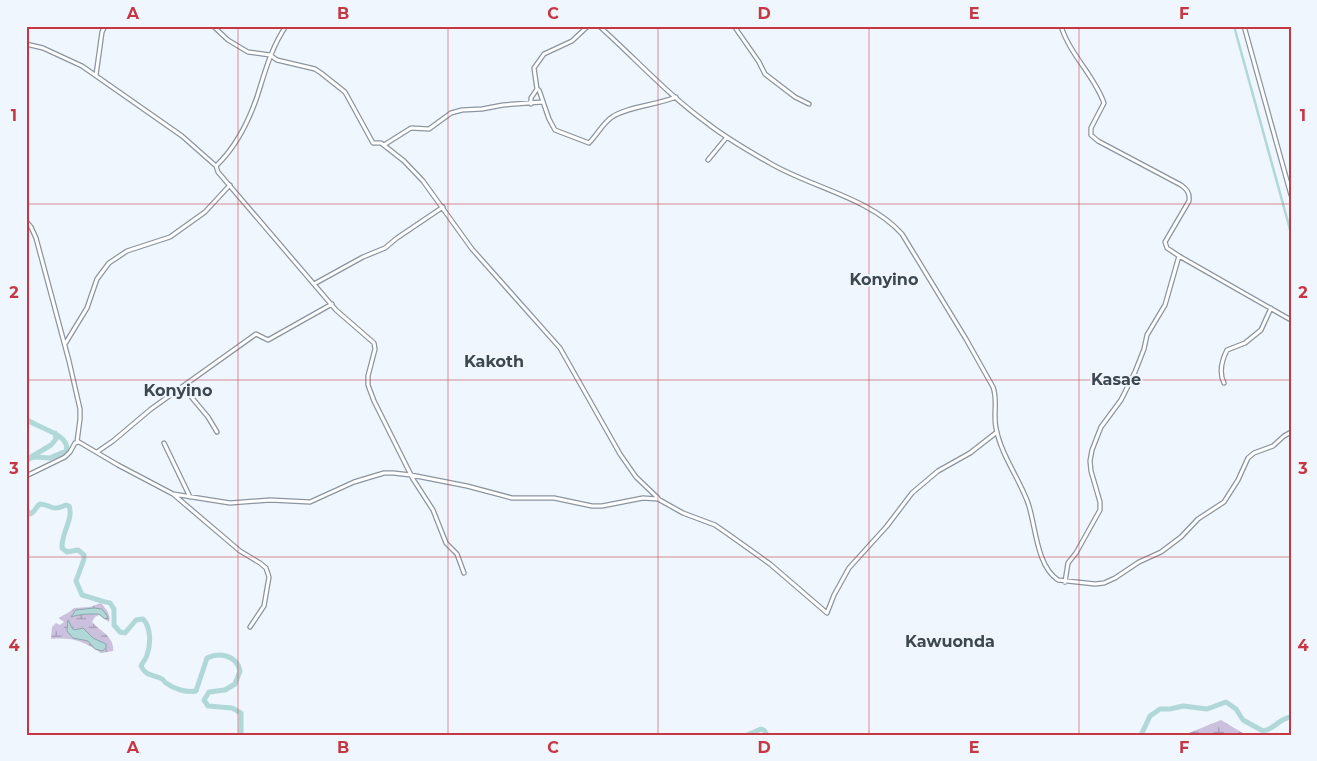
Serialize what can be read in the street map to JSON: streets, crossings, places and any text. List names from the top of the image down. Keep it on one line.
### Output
{"districts":["Konyino","Kakoth","Kasae","Konyino","Kawuonda"],"grid":{"columns":["A","B","C","D","E","F"],"rows":["1","2","3","4"]}}
